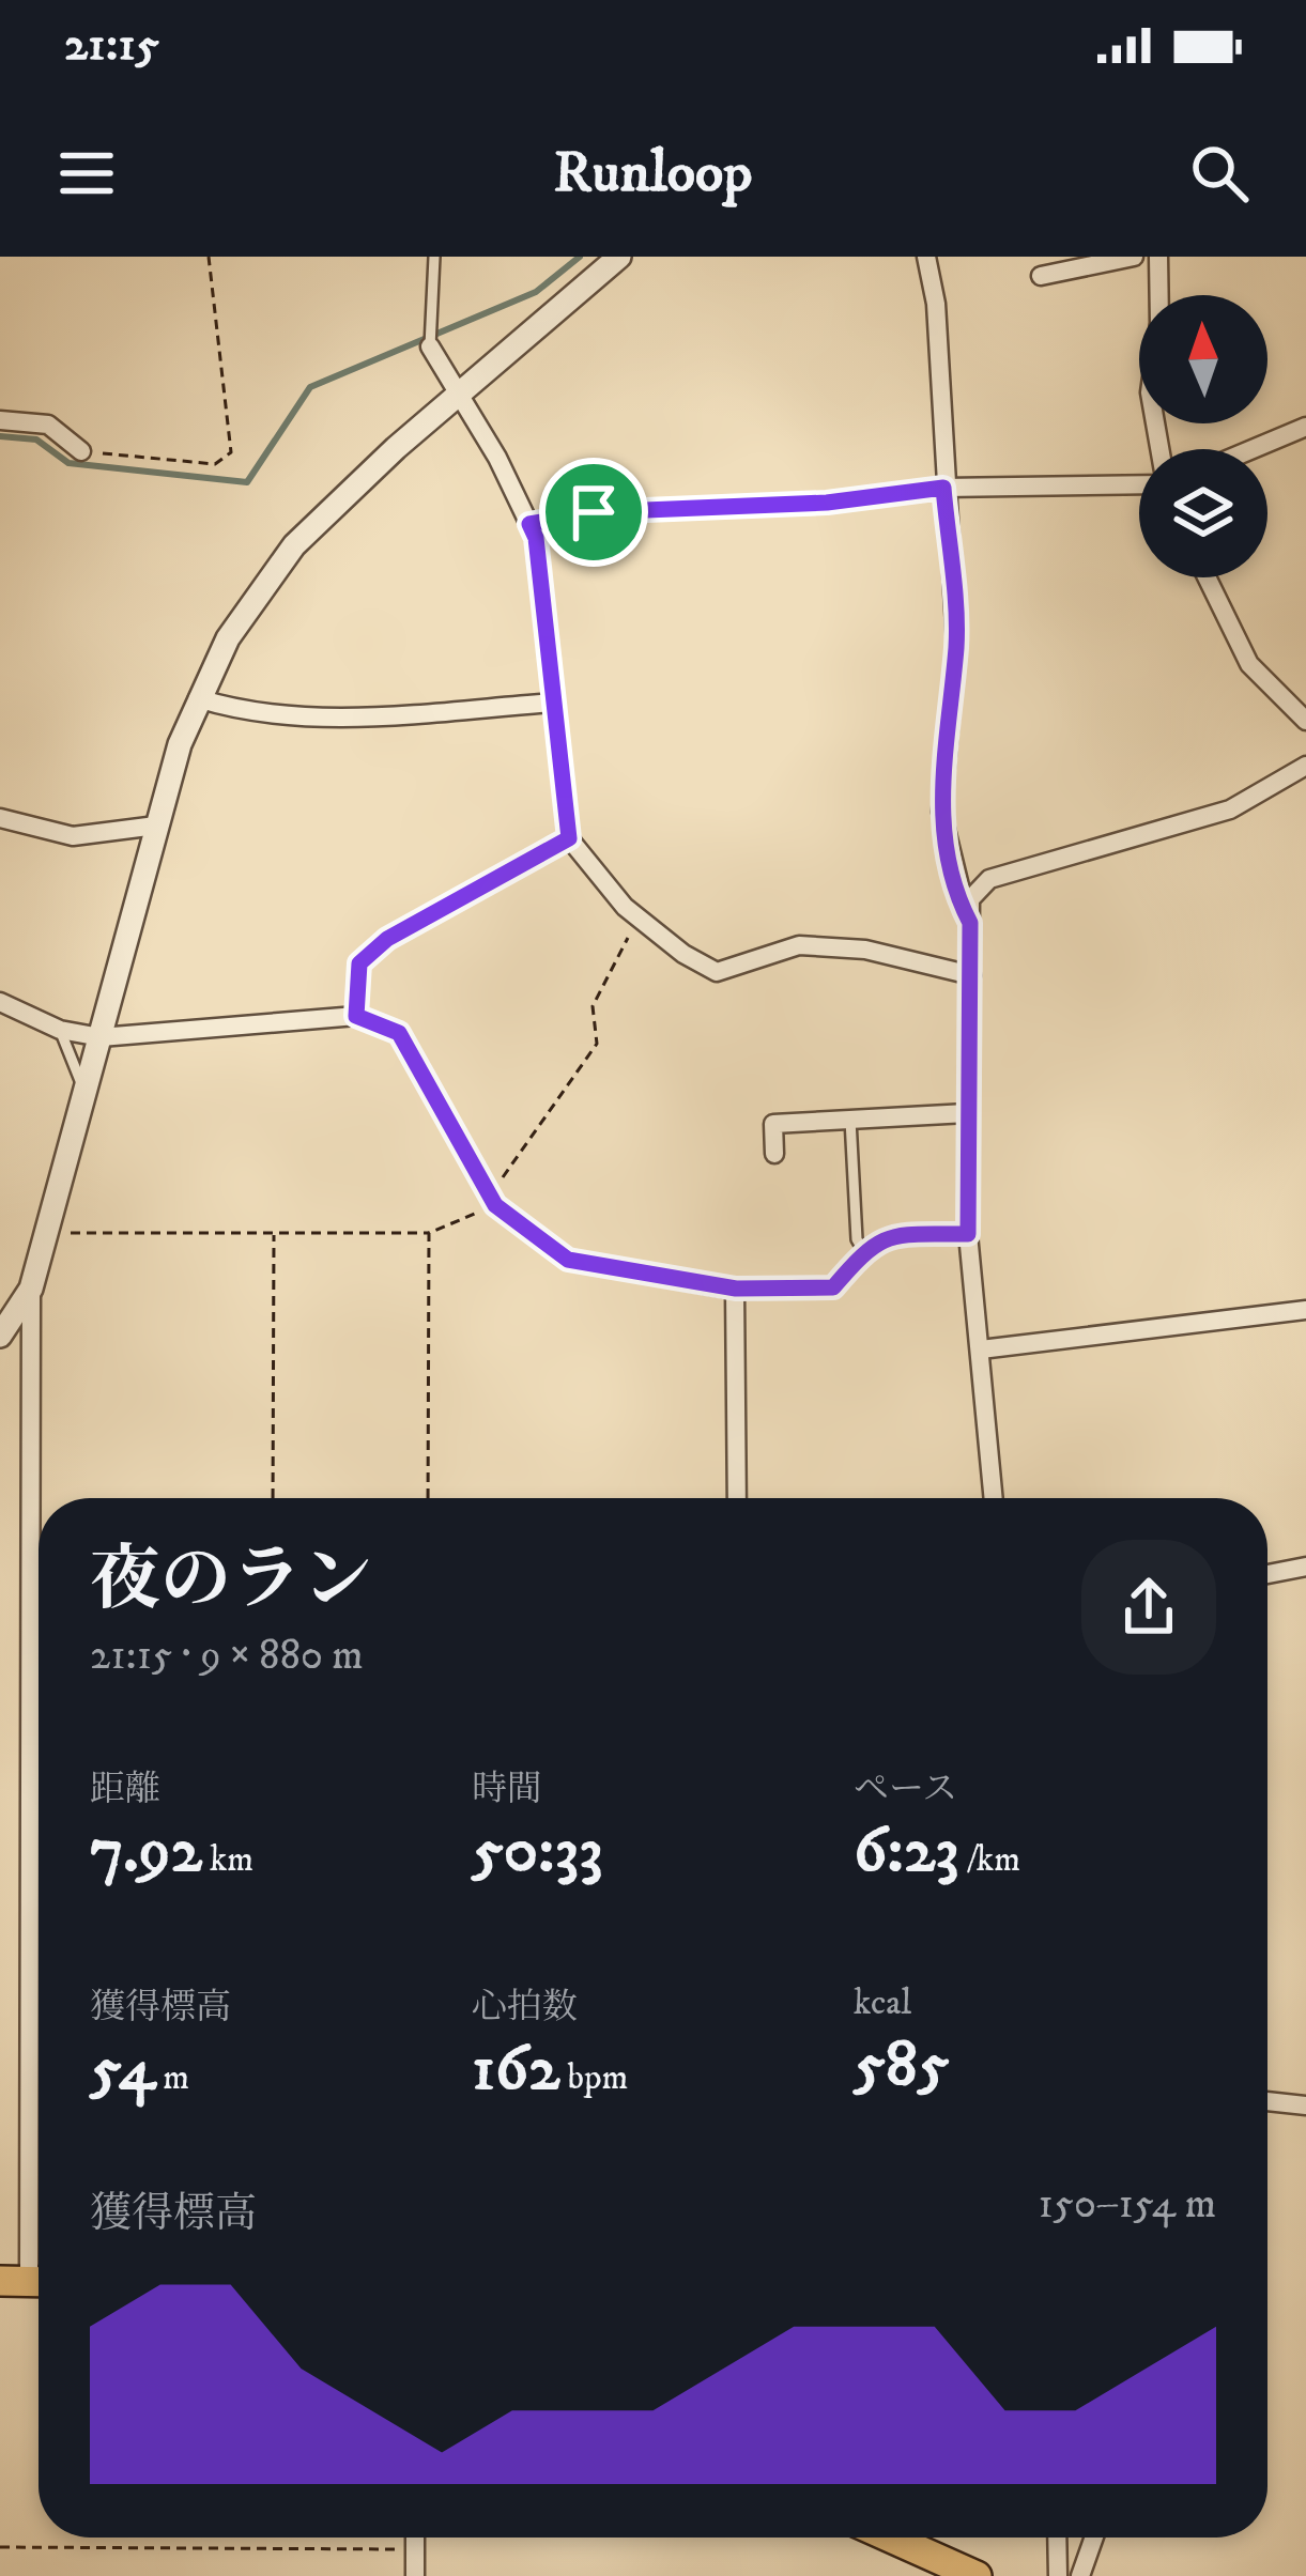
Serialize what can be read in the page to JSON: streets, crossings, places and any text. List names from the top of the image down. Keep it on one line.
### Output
{"north":"top","page":{"status":"21:15","header":"Runloop","heading":["夜のラン","21:15 · 9 × 880 m"],"stats":[["距離","7.92 km"],["時間","50:33"],["ペース","6:23 /km"],["獲得標高","54 m"],["心拍数","162 bpm"],["kcal","585"]],"chart":["獲得標高","150–154 m"]}}
